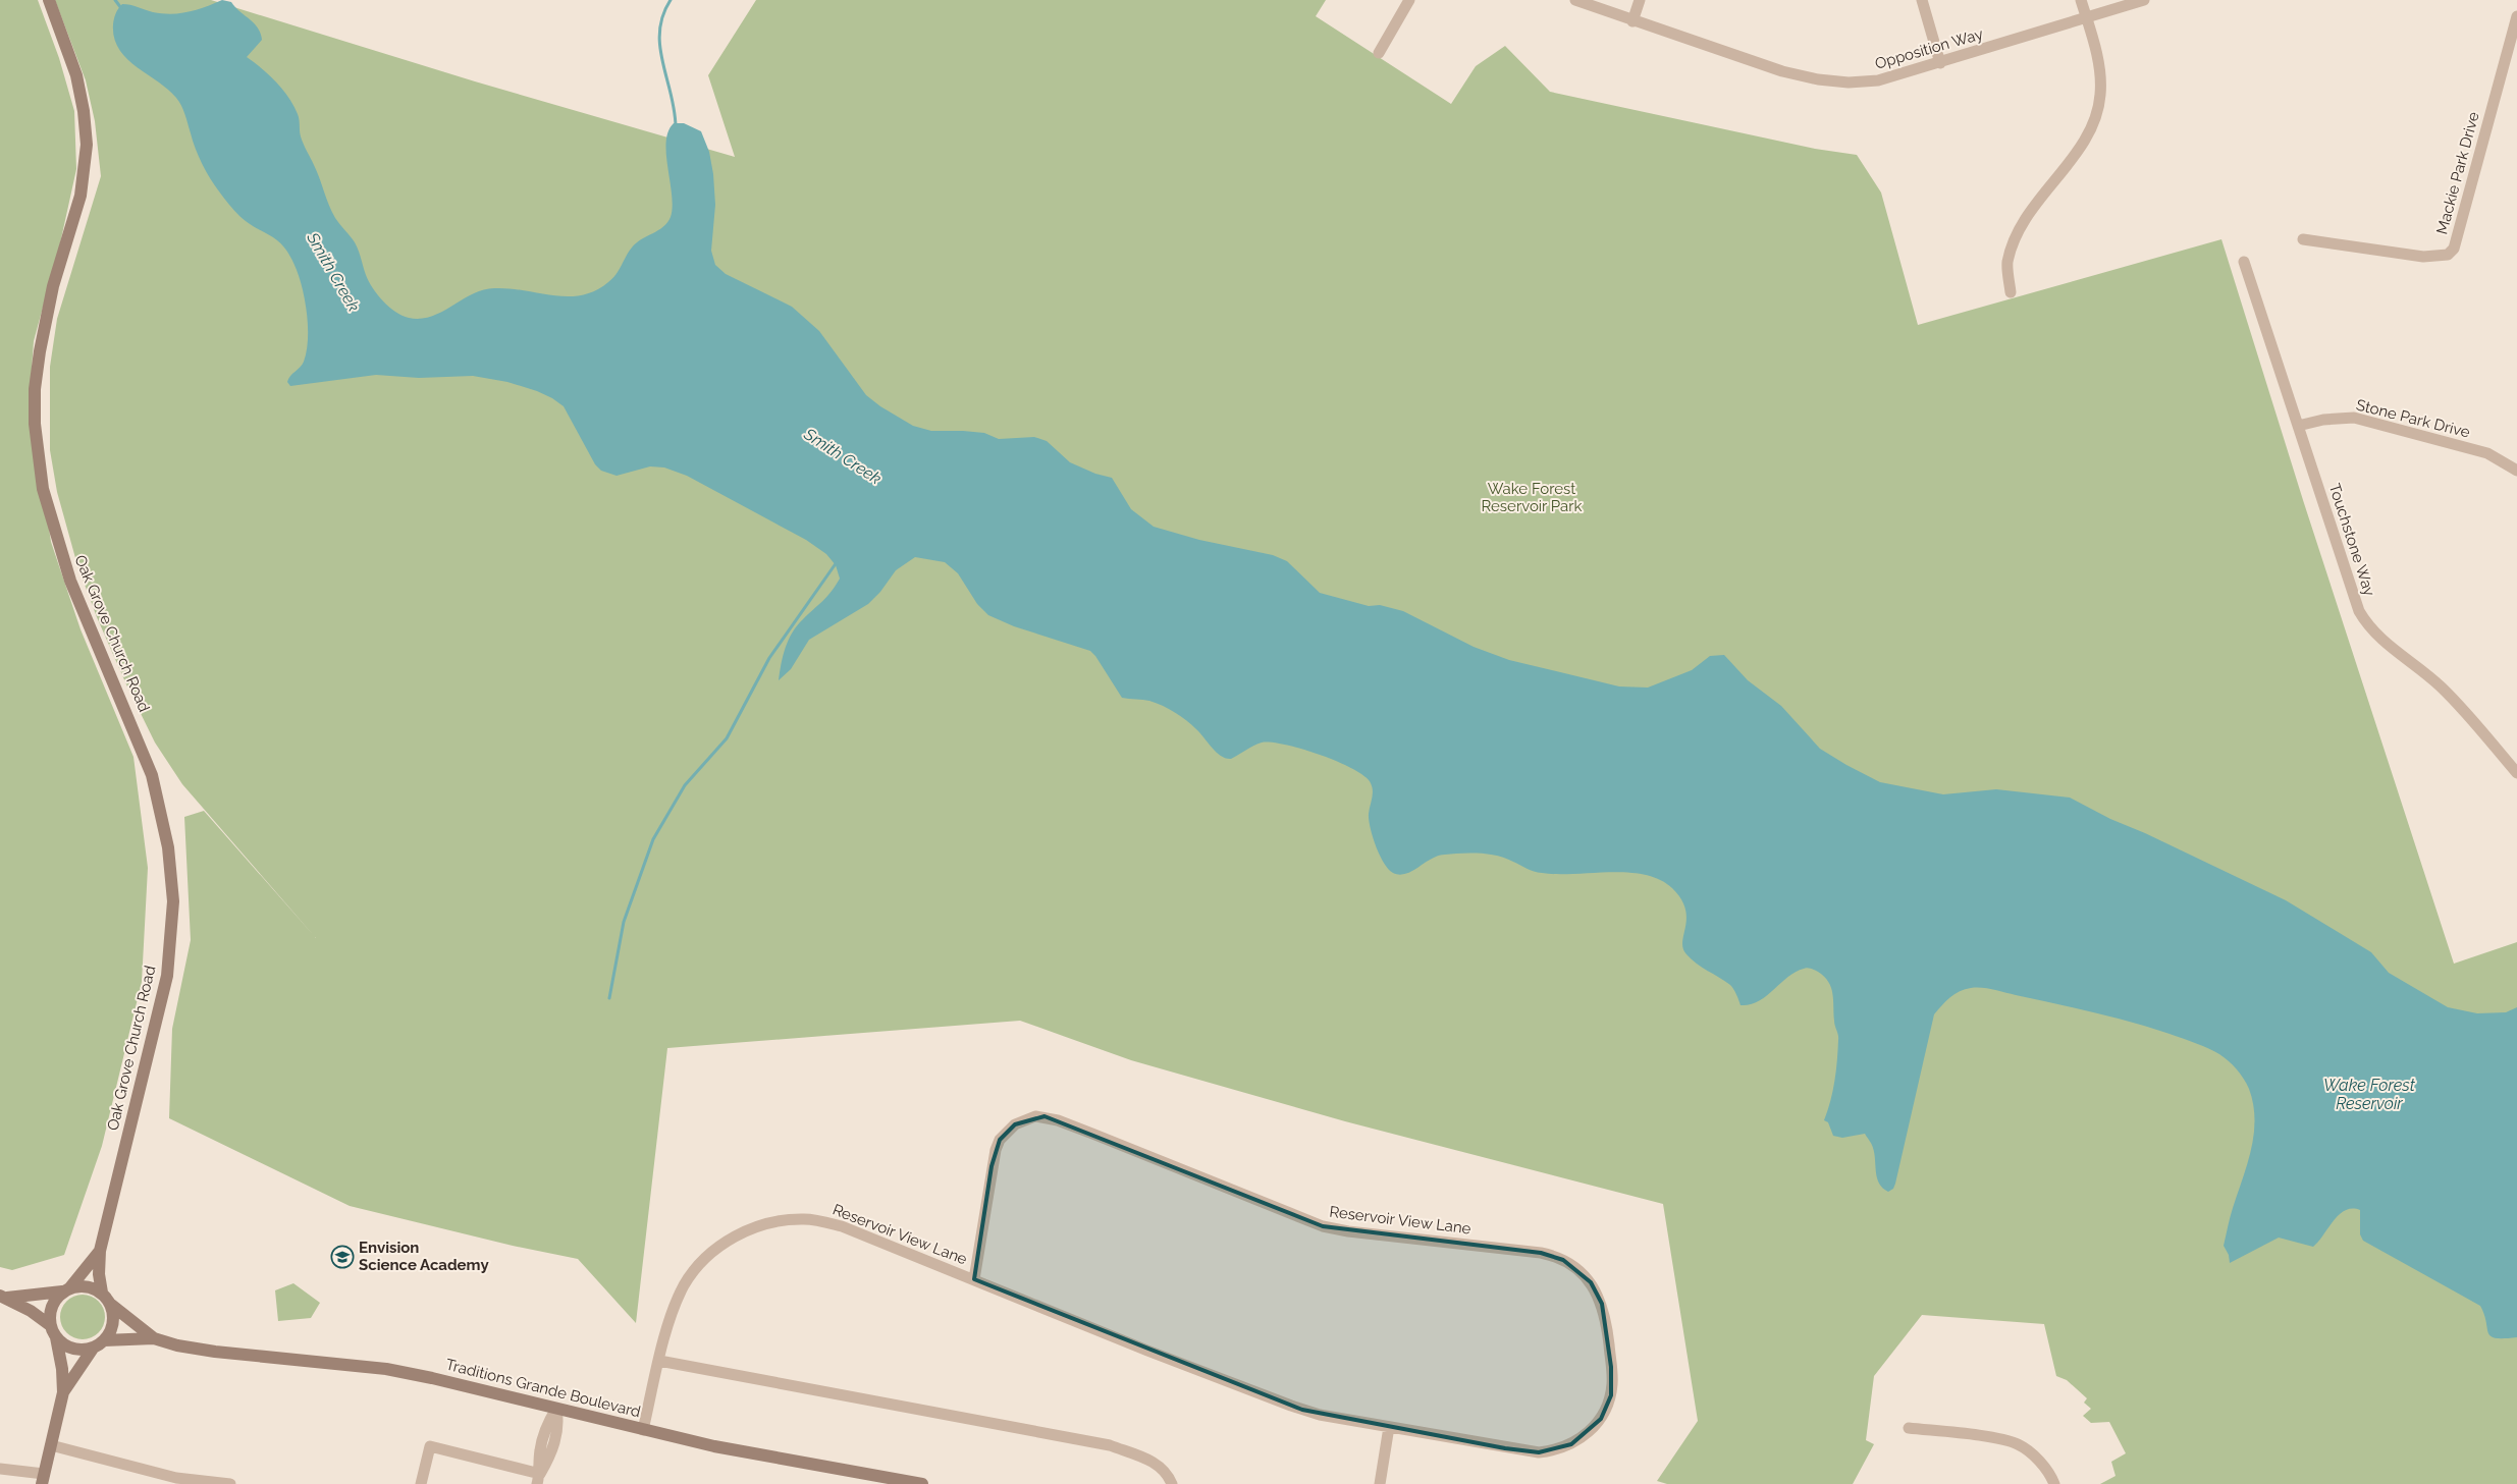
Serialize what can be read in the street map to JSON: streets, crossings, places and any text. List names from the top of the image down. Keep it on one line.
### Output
{"streets":{"main road":["Oak Grove Church Road","Traditions Grande Boulevard"],"street":["Opposition Way","Mackie Park Drive","Stone Park Drive","Touchstone Way","Reservoir View Lane"]},"crossings":[["Stone Park Drive","Touchstone Way"],["Oak Grove Church Road","Traditions Grande Boulevard"],["Reservoir View Lane","Traditions Grande Boulevard"]],"water":["Smith Creek","Wake Forest Reservoir"],"parks":["Wake Forest Reservoir Park"],"places":{"school or university":["Envision Science Academy"]}}
